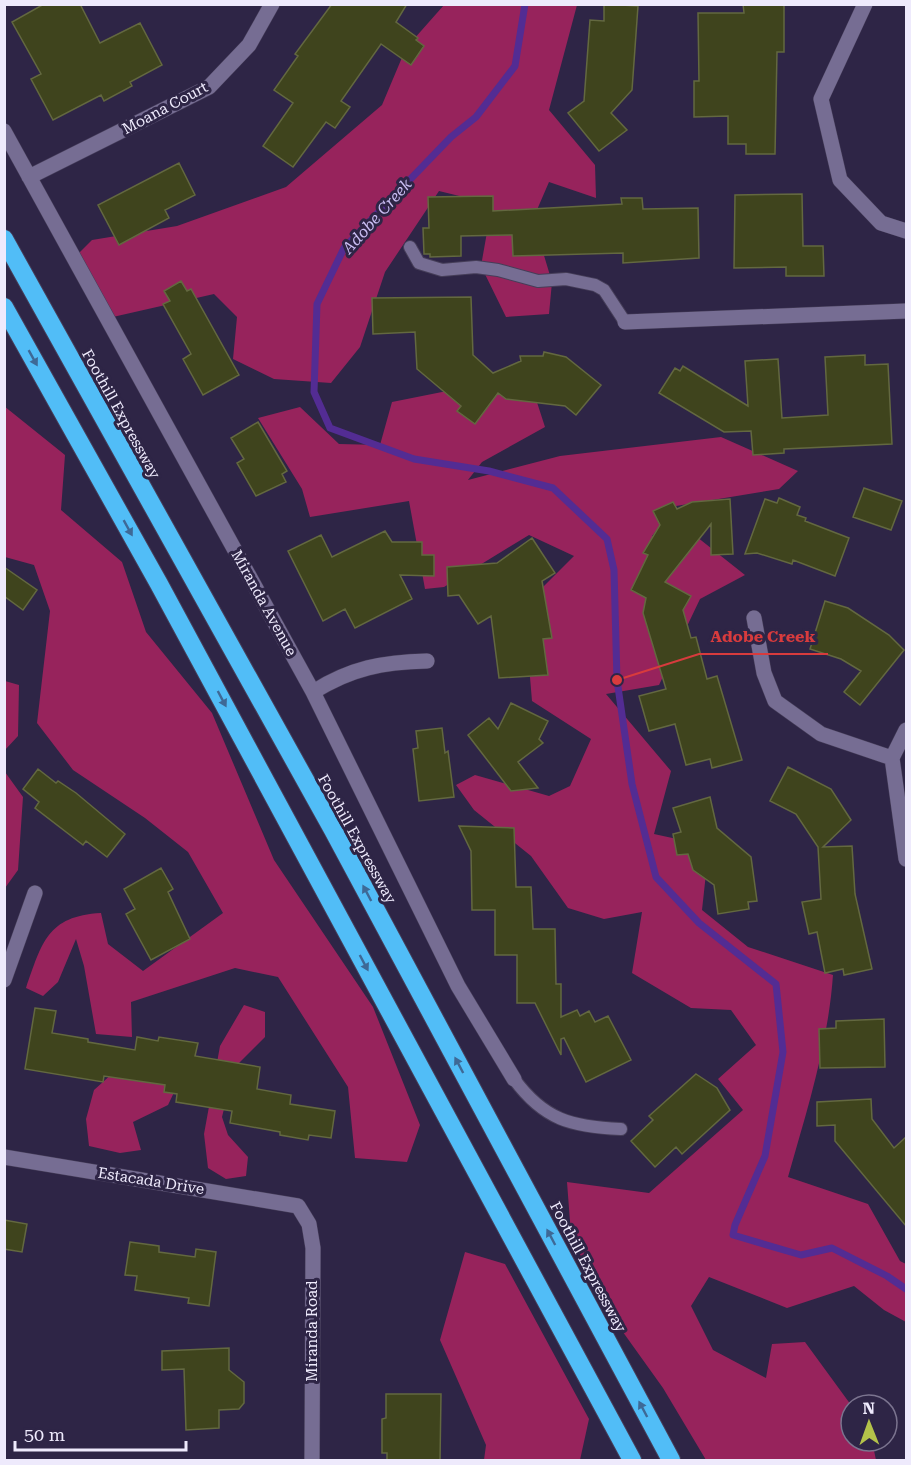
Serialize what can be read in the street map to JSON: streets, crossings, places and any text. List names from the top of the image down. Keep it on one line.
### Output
{"streets":{"highway":["Foothill Expressway"],"street":["Moana Court","Miranda Avenue","Estacada Drive","Miranda Road"]},"crossings":[["Moana Court","Miranda Avenue"],["Estacada Drive","Miranda Road"]],"water":["Adobe Creek"],"places":["Adobe Creek"],"scale_bar":"50 m","north":"top"}
